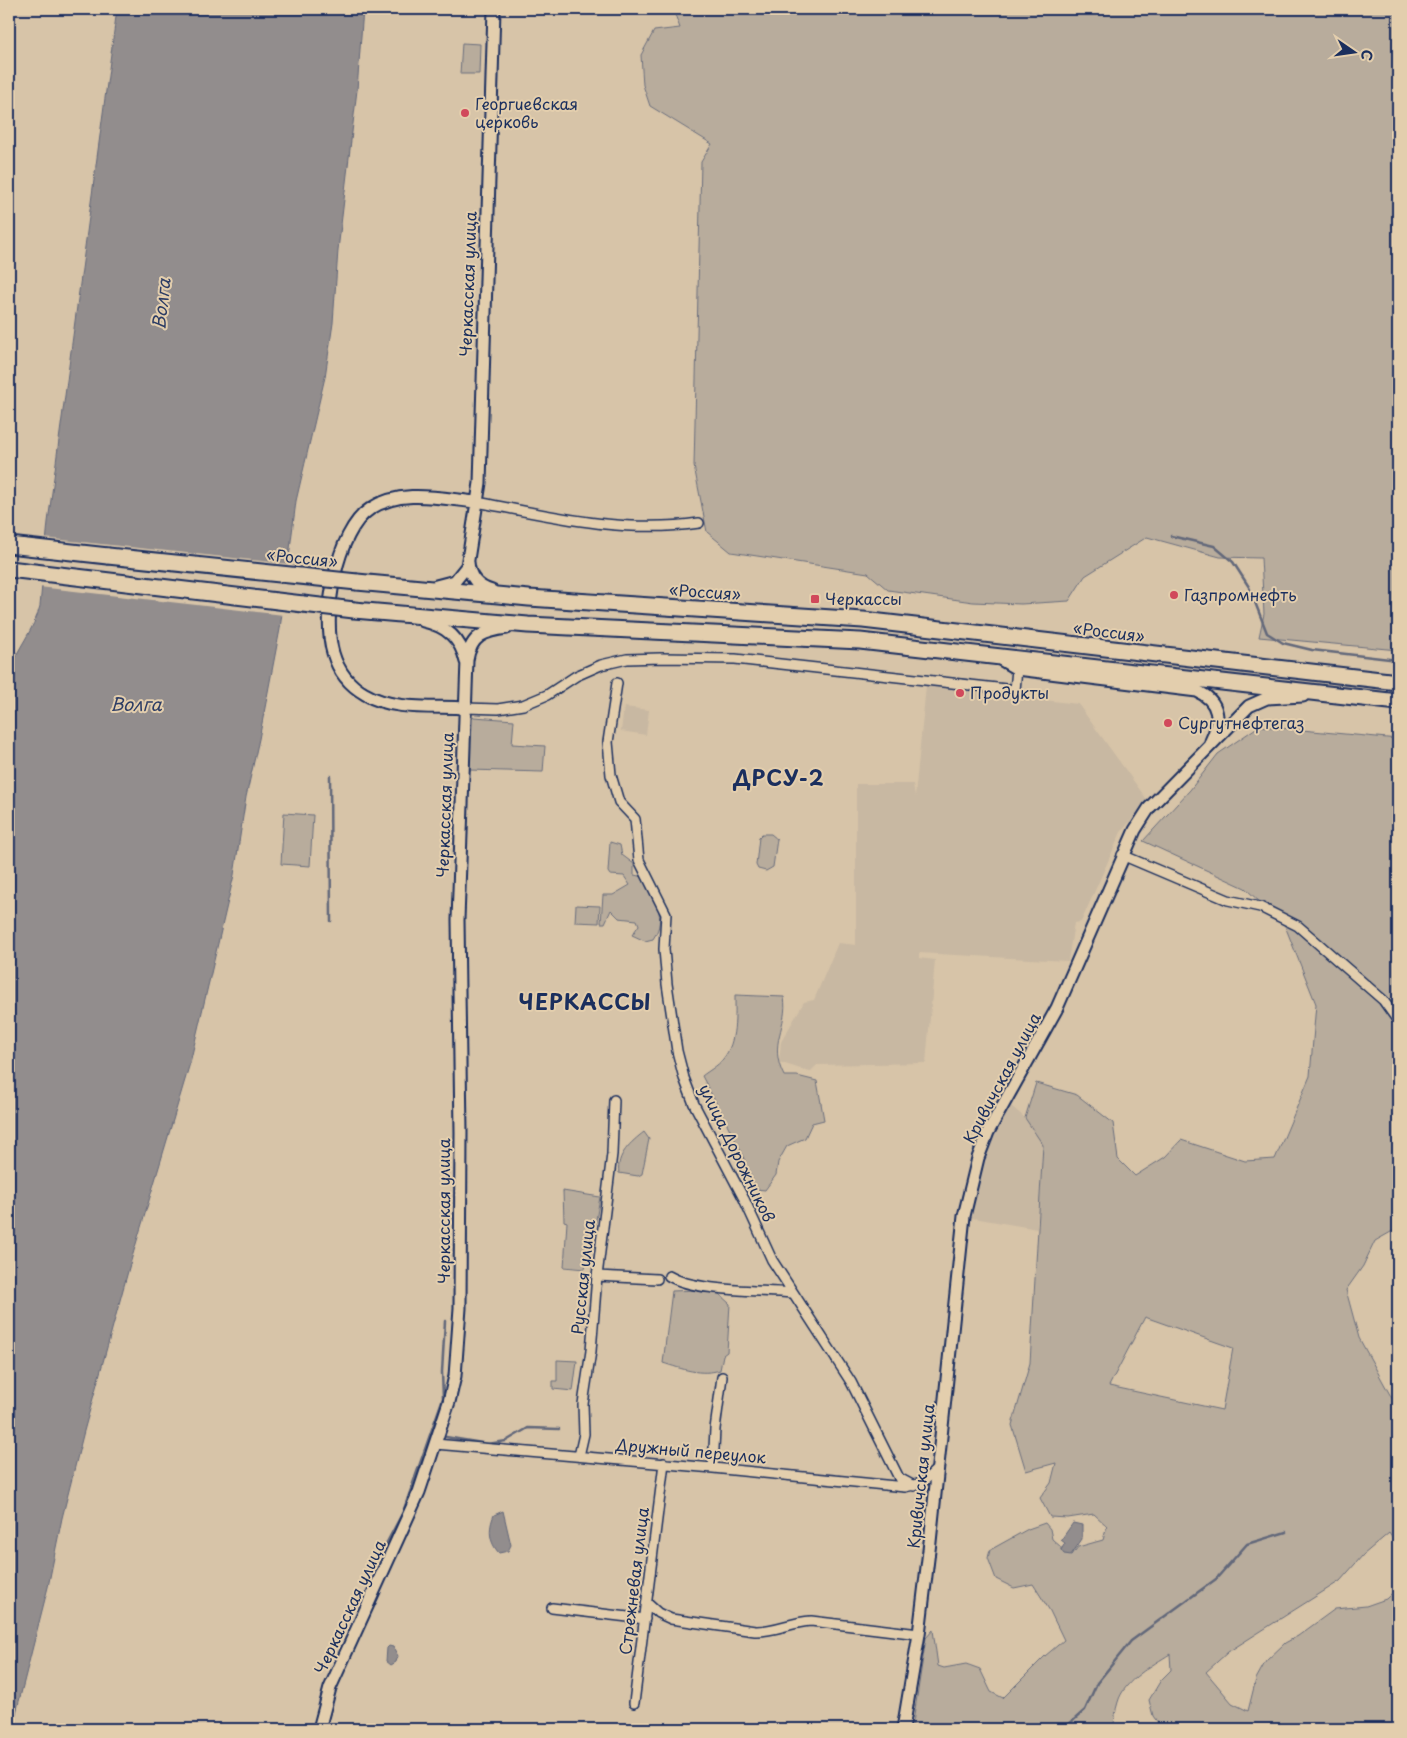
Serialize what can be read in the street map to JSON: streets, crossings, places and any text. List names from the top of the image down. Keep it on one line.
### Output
{"streets":{"highway":["«Россия»"],"street":["Черкасская улица","Кривичская улица","улица Дорожников","Русская улица","Дружный переулок","Стрежневая улица"]},"crossings":[["Черкасская улица","«Россия»"],["Черкасская улица","Дружный переулок"],["улица Дорожников","Дружный переулок"],["Русская улица","Дружный переулок"],["Дружный переулок","Стрежневая улица"]],"districts":["ДРСУ-2","ЧЕРКАССЫ"],"water":["Волга"],"places":{"other":["Георгиевская церковь","Газпромнефть","Продукты","Сургутнефтегаз"],"transit":["Черкассы"]},"north":"right"}
